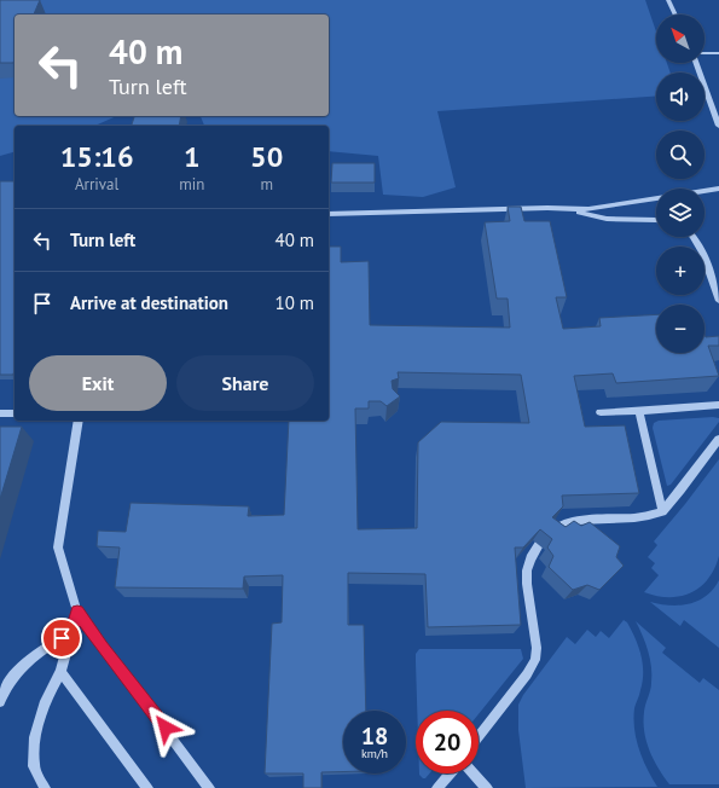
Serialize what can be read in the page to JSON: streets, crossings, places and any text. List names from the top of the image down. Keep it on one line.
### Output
{"north":"top left","page":{"map_buttons":["+","−"],"turn":["40 m","Turn left"],"eta":["15:16","Arrival","1","min","50","m"],"list":[{"name":"Turn left","value":"40 m"},{"name":"Arrive at destination","value":"10 m"}],"buttons":["Exit","Share"],"speed":"18 km/h","limit":"20"}}
